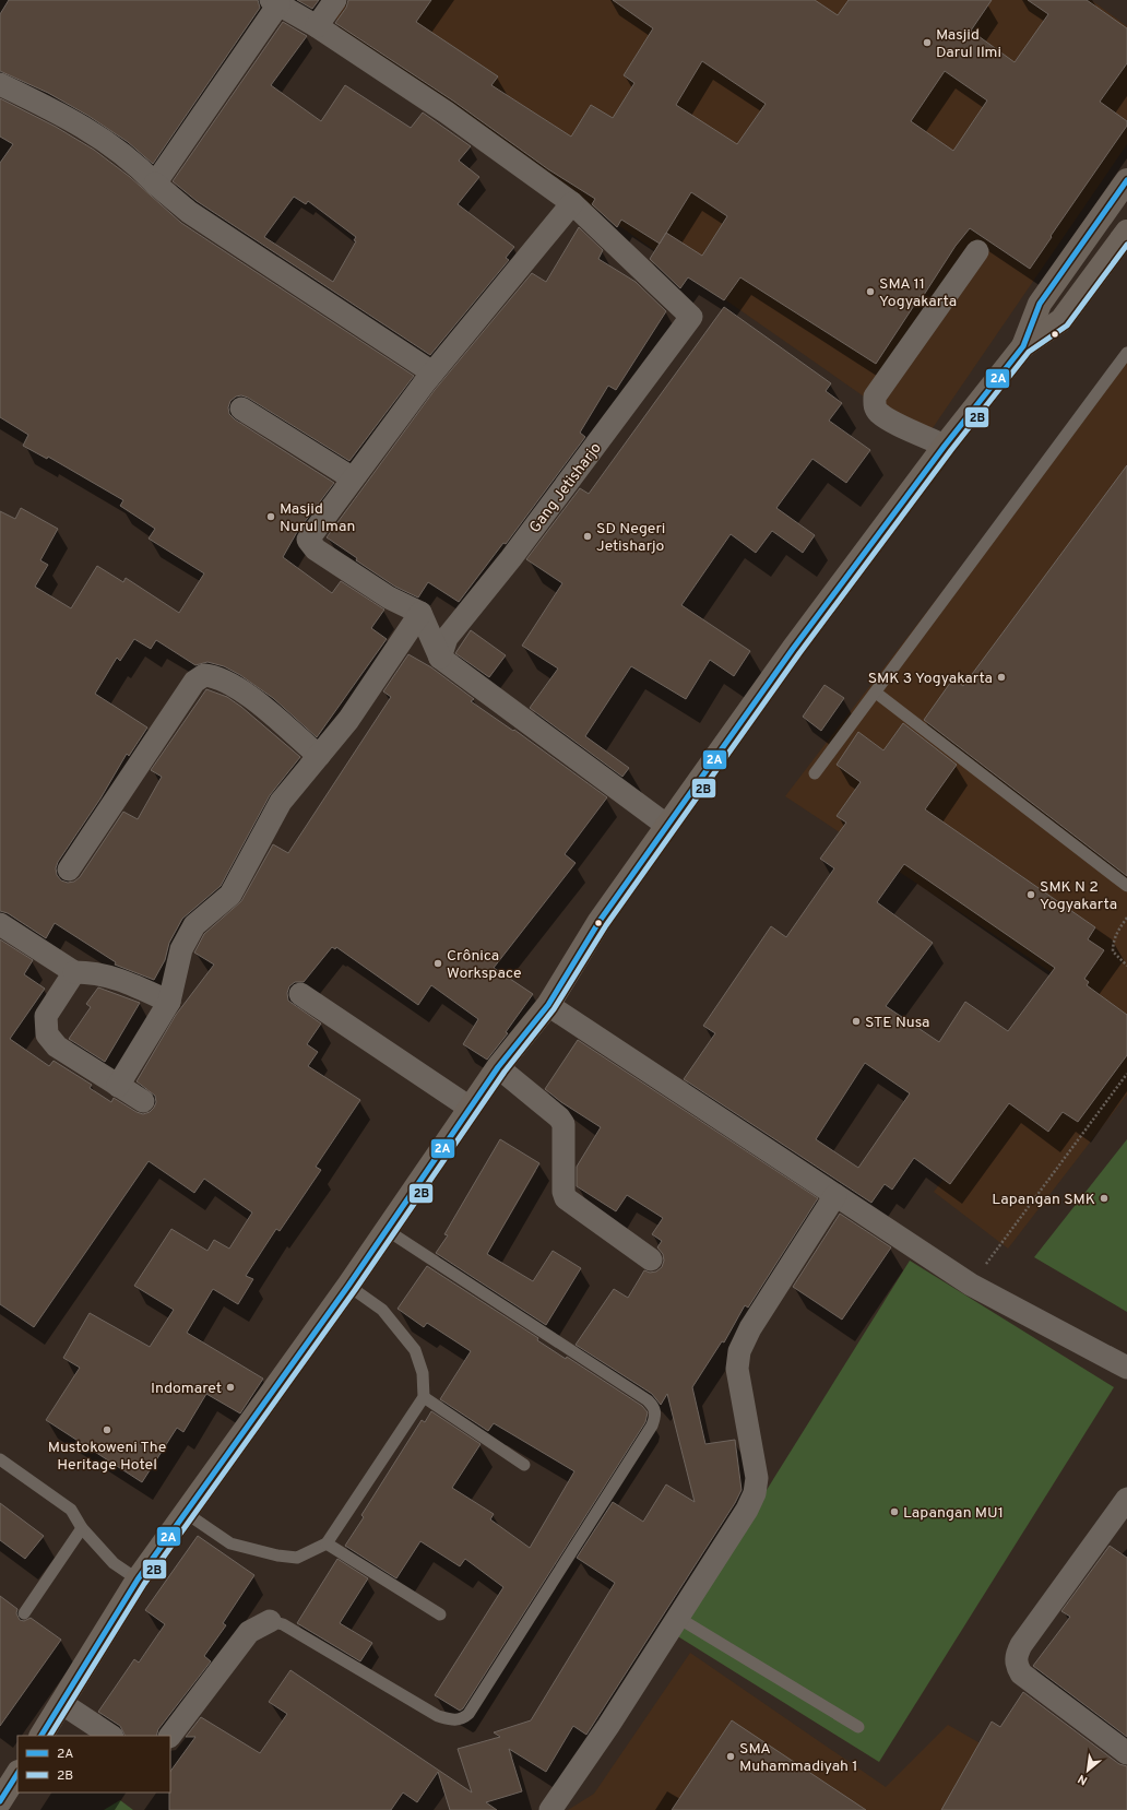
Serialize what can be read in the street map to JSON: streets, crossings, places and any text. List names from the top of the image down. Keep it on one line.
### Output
{"streets":{"street":["Gang Jetisharjo"]},"places":["Masjid Darul Ilmi","SMA 11 Yogyakarta","Masjid Nurul Iman","SD Negeri Jetisharjo","SMK 3 Yogyakarta","SMK N 2 Yogyakarta","Crônica Workspace","STE Nusa","Lapangan SMK","Indomaret","Mustokoweni The Heritage Hotel","Lapangan MU1","SMA Muhammadiyah 1"],"lines":["transit line 2A","transit line 2B"],"legend":["2A","2B"],"north":"bottom left"}
